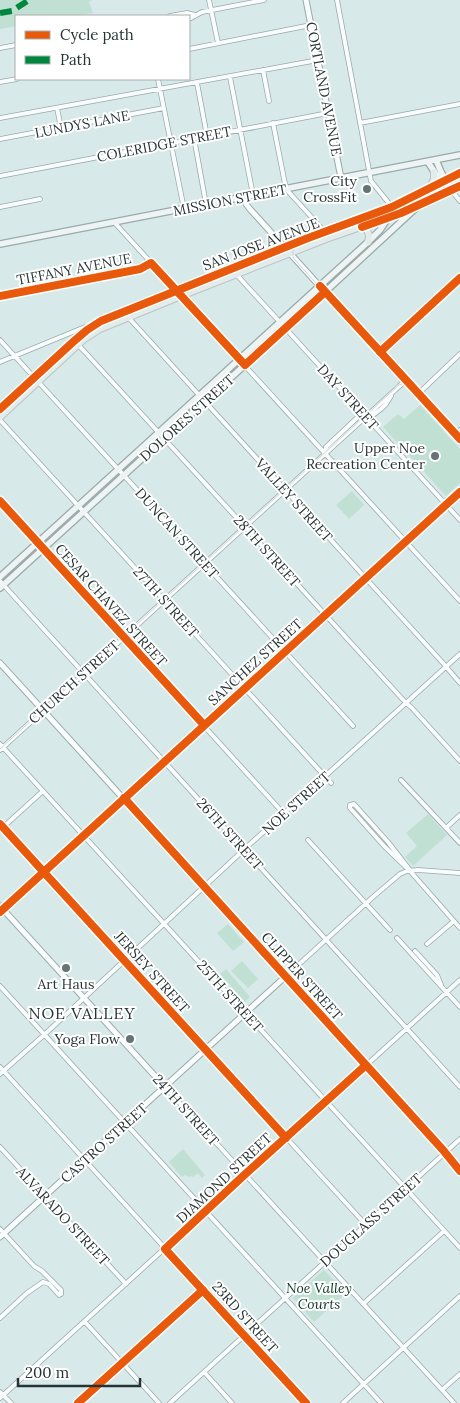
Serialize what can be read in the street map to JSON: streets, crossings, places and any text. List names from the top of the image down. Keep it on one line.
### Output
{"streets":{"main road":["MISSION STREET","SAN JOSE AVENUE","DOLORES STREET"],"street":["CORTLAND AVENUE","LUNDYS LANE","COLERIDGE STREET","TIFFANY AVENUE","DAY STREET","VALLEY STREET","DUNCAN STREET","28TH STREET","27TH STREET","CESAR CHAVEZ STREET","SANCHEZ STREET","CHURCH STREET","NOE STREET","26TH STREET","JERSEY STREET","CLIPPER STREET","25TH STREET","24TH STREET","CASTRO STREET","DIAMOND STREET","ALVARADO STREET","DOUGLASS STREET","23RD STREET"]},"crossings":[["CORTLAND AVENUE","COLERIDGE STREET"],["CORTLAND AVENUE","MISSION STREET"],["SAN JOSE AVENUE","DAY STREET"],["SAN JOSE AVENUE","DOLORES STREET"],["SAN JOSE AVENUE","VALLEY STREET"],["SAN JOSE AVENUE","28TH STREET"],["DAY STREET","DOLORES STREET"],["DAY STREET","SANCHEZ STREET"],["DAY STREET","CHURCH STREET"],["DOLORES STREET","VALLEY STREET"],["DOLORES STREET","DUNCAN STREET"],["DOLORES STREET","28TH STREET"],["DOLORES STREET","27TH STREET"],["DOLORES STREET","CESAR CHAVEZ STREET"],["DOLORES STREET","26TH STREET"],["VALLEY STREET","SANCHEZ STREET"],["VALLEY STREET","CHURCH STREET"],["VALLEY STREET","NOE STREET"],["DUNCAN STREET","SANCHEZ STREET"],["DUNCAN STREET","CHURCH STREET"],["28TH STREET","SANCHEZ STREET"],["28TH STREET","CHURCH STREET"],["28TH STREET","NOE STREET"],["27TH STREET","SANCHEZ STREET"],["27TH STREET","CHURCH STREET"],["27TH STREET","NOE STREET"],["CESAR CHAVEZ STREET","SANCHEZ STREET"],["CESAR CHAVEZ STREET","CHURCH STREET"],["CESAR CHAVEZ STREET","NOE STREET"],["SANCHEZ STREET","26TH STREET"],["SANCHEZ STREET","JERSEY STREET"],["SANCHEZ STREET","CLIPPER STREET"],["SANCHEZ STREET","25TH STREET"],["SANCHEZ STREET","24TH STREET"],["CHURCH STREET","26TH STREET"],["CHURCH STREET","CLIPPER STREET"],["CHURCH STREET","25TH STREET"],["NOE STREET","26TH STREET"],["NOE STREET","JERSEY STREET"],["NOE STREET","CLIPPER STREET"],["NOE STREET","25TH STREET"],["NOE STREET","24TH STREET"],["NOE STREET","23RD STREET"],["26TH STREET","CASTRO STREET"],["26TH STREET","DIAMOND STREET"],["JERSEY STREET","CASTRO STREET"],["JERSEY STREET","DIAMOND STREET"],["JERSEY STREET","DOUGLASS STREET"],["CLIPPER STREET","CASTRO STREET"],["CLIPPER STREET","DIAMOND STREET"],["CLIPPER STREET","DOUGLASS STREET"],["25TH STREET","CASTRO STREET"],["25TH STREET","DIAMOND STREET"],["25TH STREET","DOUGLASS STREET"],["24TH STREET","CASTRO STREET"],["24TH STREET","DIAMOND STREET"],["24TH STREET","DOUGLASS STREET"],["CASTRO STREET","ALVARADO STREET"],["CASTRO STREET","23RD STREET"],["DIAMOND STREET","ALVARADO STREET"],["DIAMOND STREET","23RD STREET"],["DOUGLASS STREET","23RD STREET"]],"districts":["NOE VALLEY"],"parks":["Noe Valley Courts"],"places":["City CrossFit","Upper Noe Recreation Center","Art Haus","Yoga Flow"],"legend":["Cycle path","Path"],"scale_bar":"200 m"}
